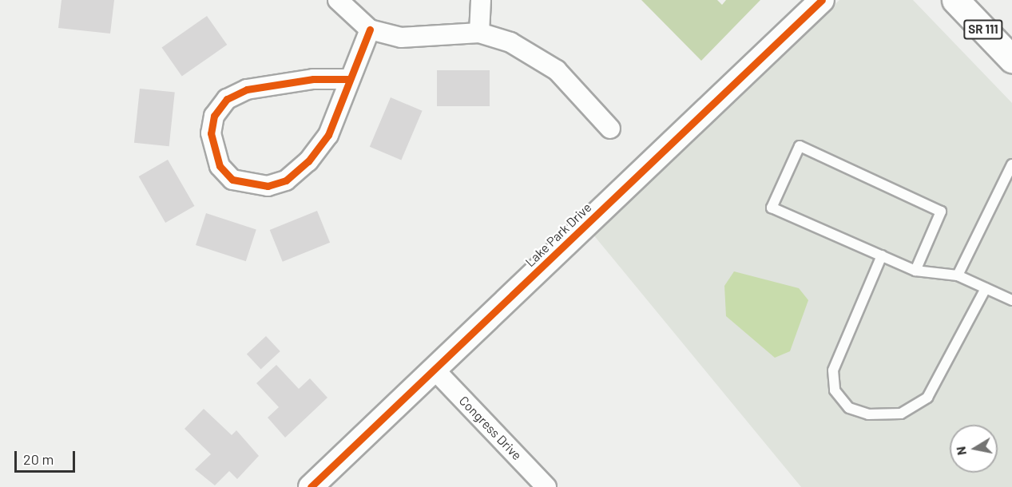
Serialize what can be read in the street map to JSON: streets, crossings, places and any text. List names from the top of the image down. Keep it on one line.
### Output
{"streets":{"main road":["SR 111"],"street":["Lake Park Drive","Congress Drive"]},"crossings":[["Lake Park Drive","Congress Drive"]],"scale_bar":"20 m","north":"left"}
